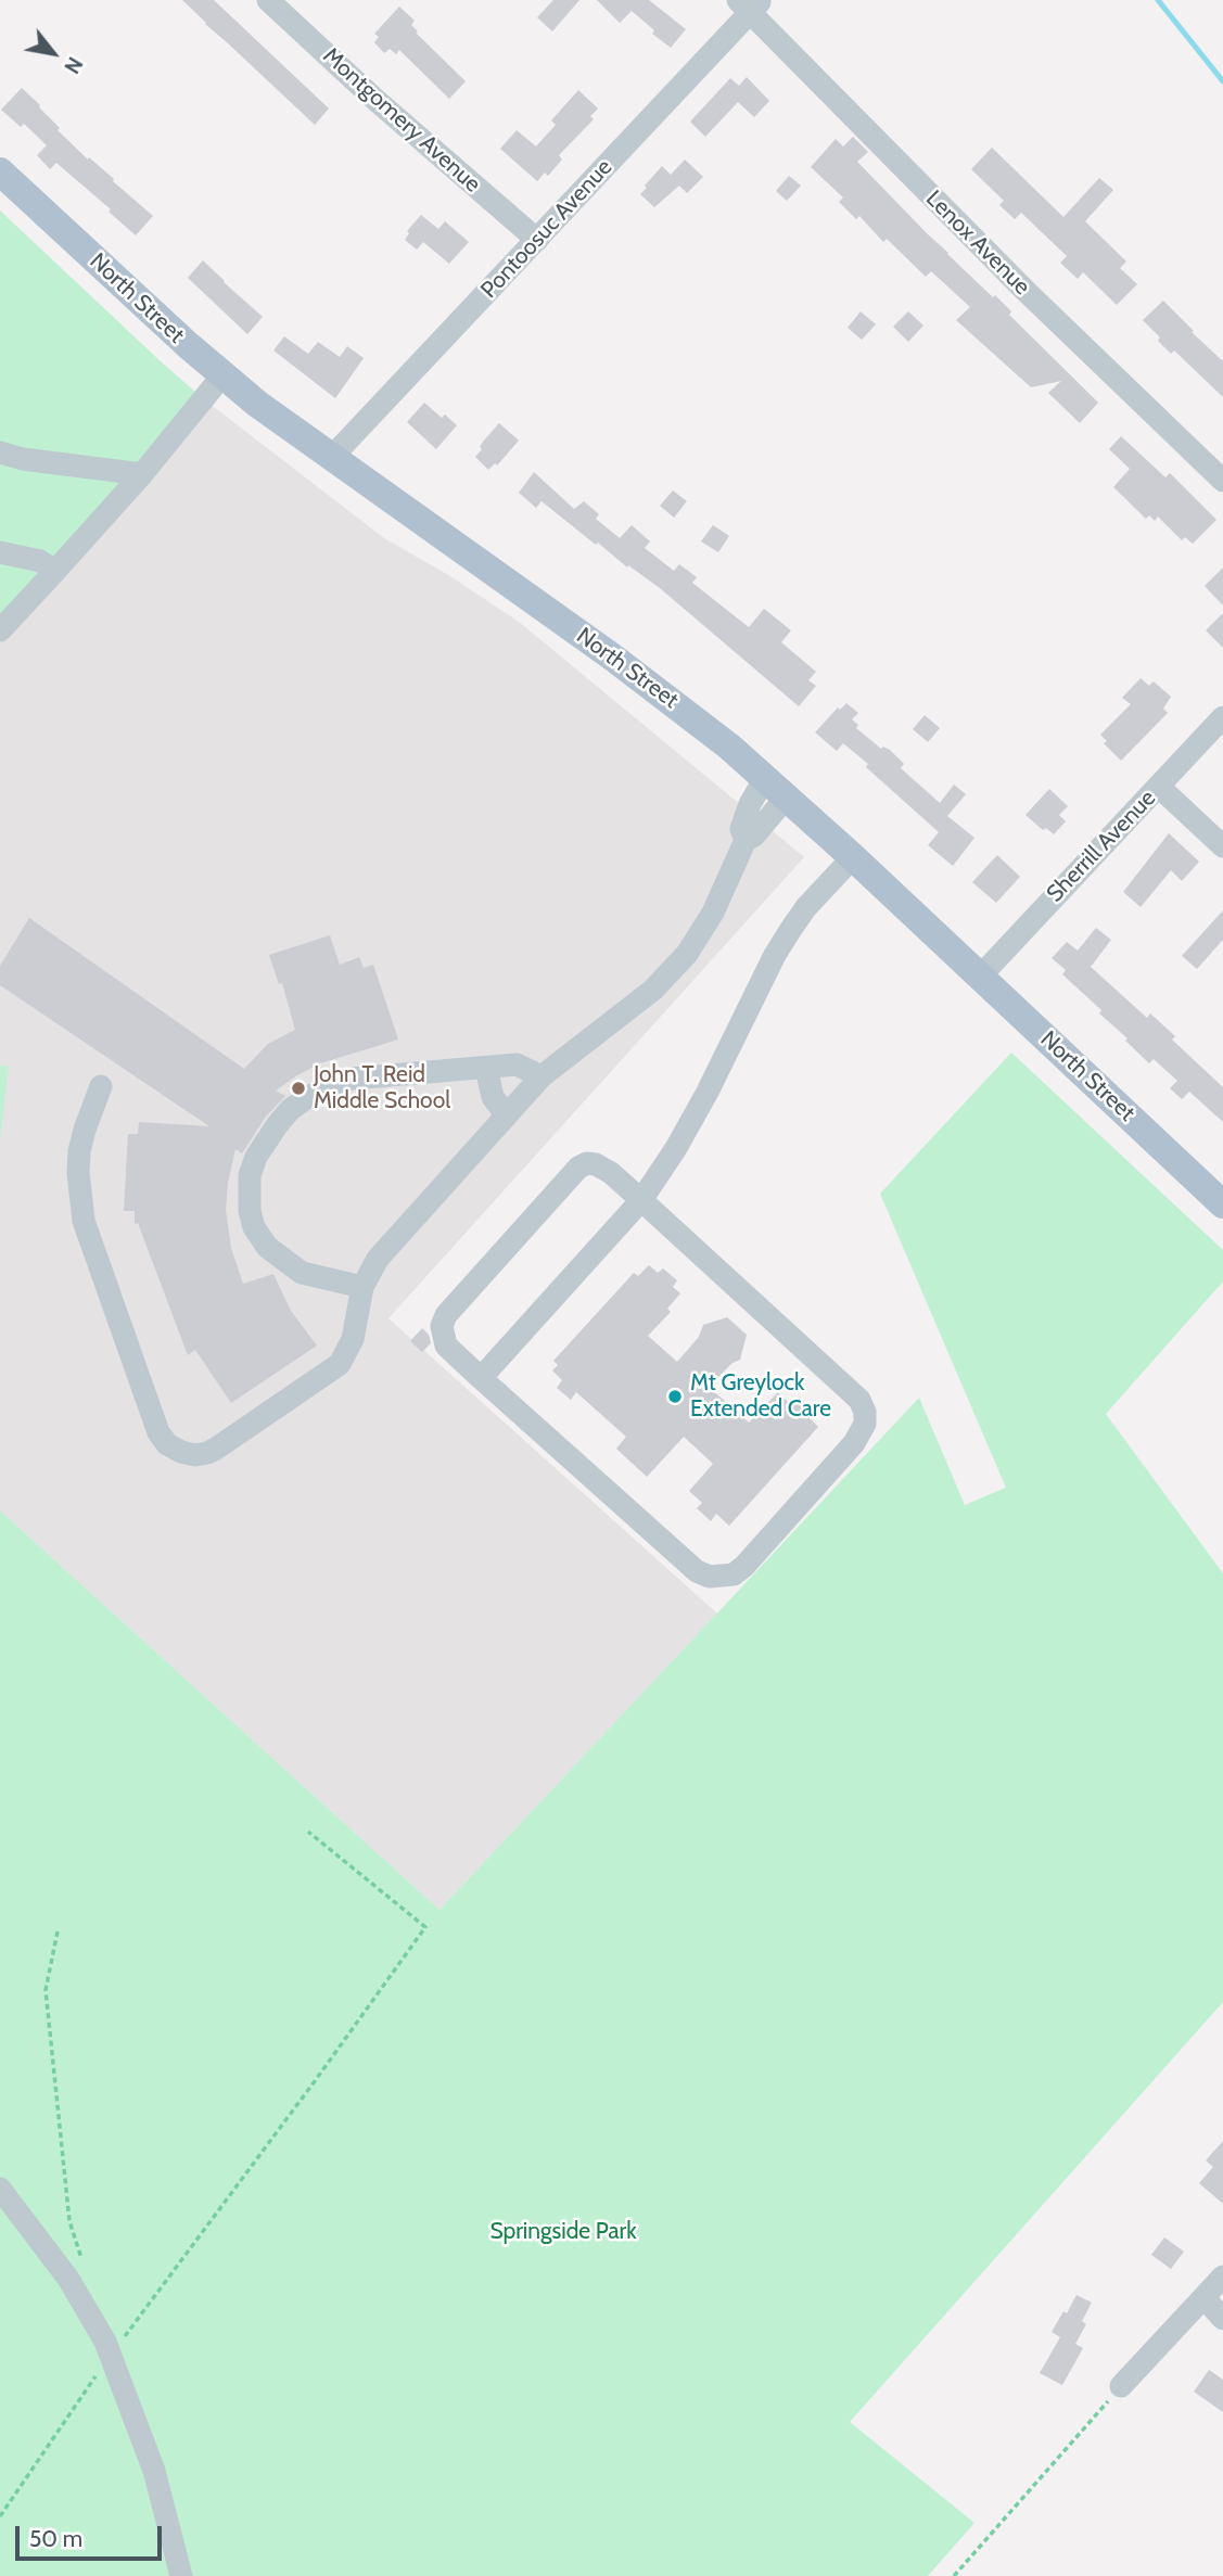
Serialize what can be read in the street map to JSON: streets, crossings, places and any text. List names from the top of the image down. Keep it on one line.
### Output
{"streets":{"main road":["North Street"],"street":["Montgomery Avenue","Pontoosuc Avenue","Lenox Avenue","Sherrill Avenue"]},"crossings":[["Montgomery Avenue","Pontoosuc Avenue"],["Pontoosuc Avenue","Lenox Avenue"],["Pontoosuc Avenue","North Street"],["North Street","Sherrill Avenue"]],"parks":["Springside Park"],"places":["John T. Reid Middle School","Mt Greylock Extended Care"],"scale_bar":"50 m","north":"bottom right"}
